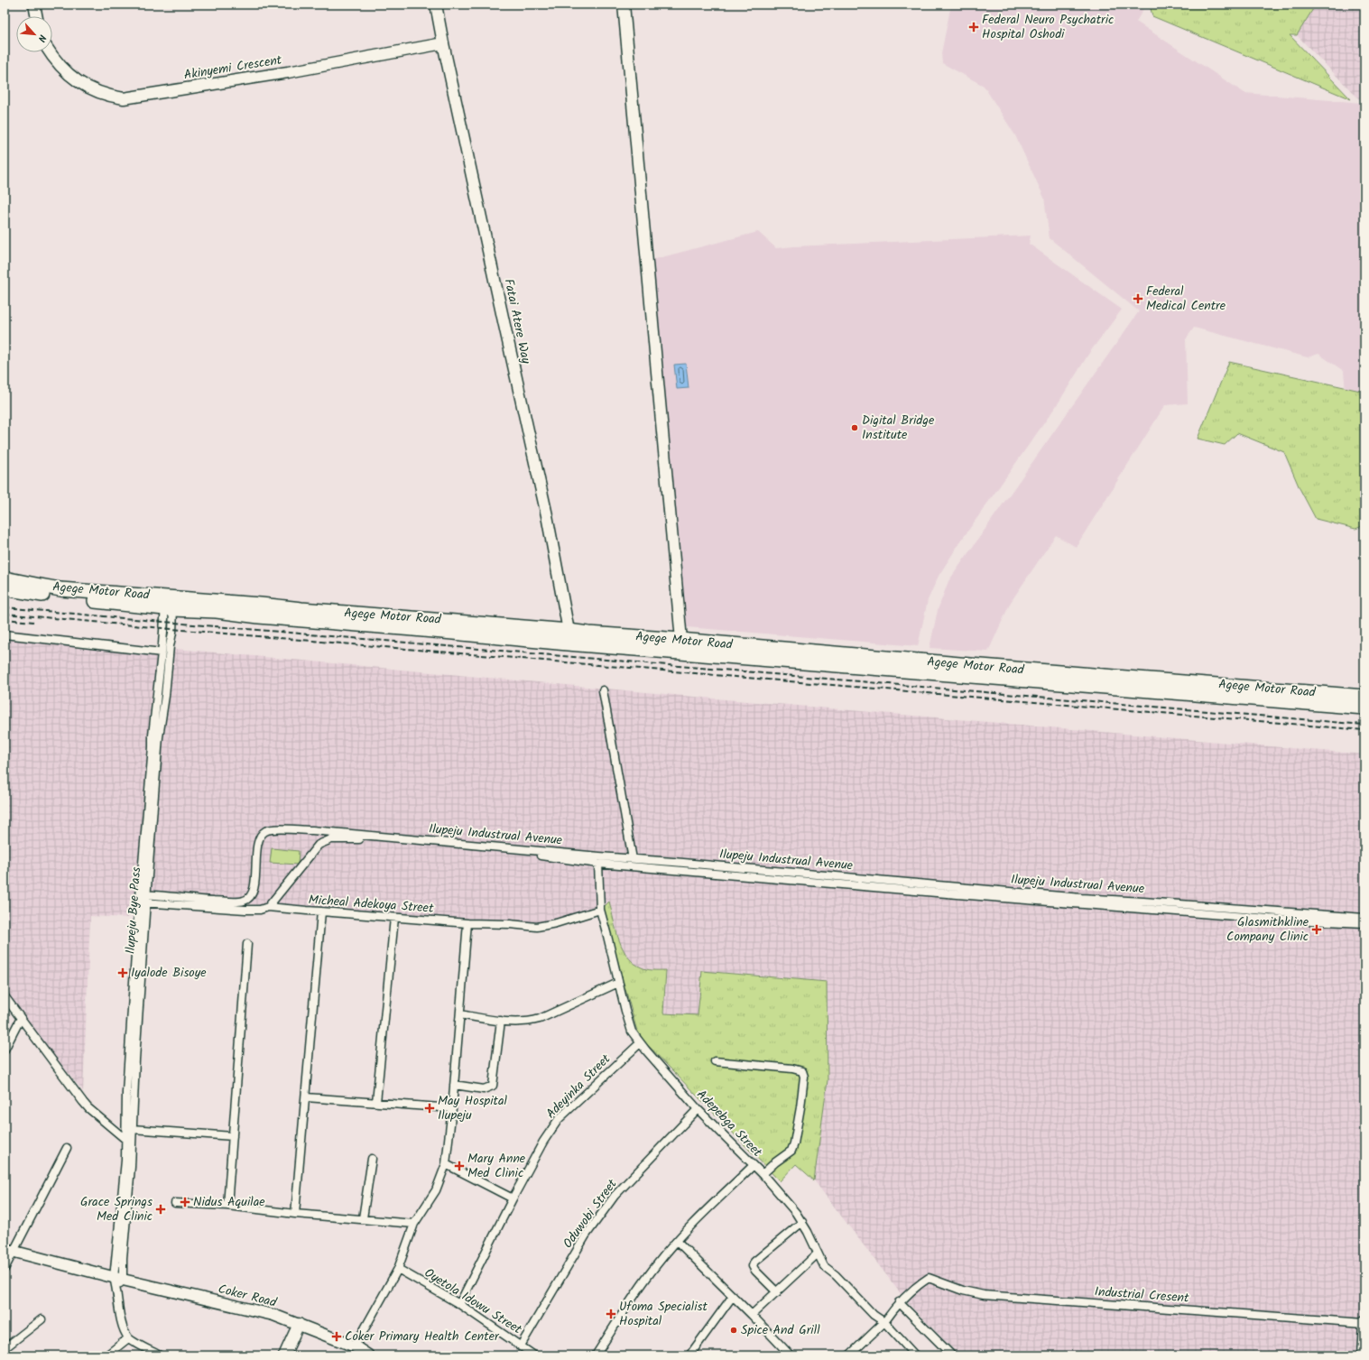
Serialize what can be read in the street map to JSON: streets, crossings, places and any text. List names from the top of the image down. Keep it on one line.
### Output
{"streets":{"highway":["Agege Motor Road"],"street":["Akinyemi Crescent","Fatai Atere Way","Ilupeju Industrual Avenue","Micheal Adekoya Street","Ilupeju Bye Pass","Adeyinka Street","Adepebga Street","Oduwobi Street","Industrial Cresent","Coker Road","Oyetola Idowu Street"]},"crossings":[["Akinyemi Crescent","Fatai Atere Way"],["Fatai Atere Way","Agege Motor Road"],["Agege Motor Road","Ilupeju Bye Pass"],["Ilupeju Industrual Avenue","Micheal Adekoya Street"],["Ilupeju Industrual Avenue","Ilupeju Bye Pass"],["Ilupeju Industrual Avenue","Adepebga Street"],["Micheal Adekoya Street","Ilupeju Bye Pass"],["Micheal Adekoya Street","Adepebga Street"],["Ilupeju Bye Pass","Coker Road"],["Adeyinka Street","Adepebga Street"],["Adeyinka Street","Oyetola Idowu Street"],["Adepebga Street","Oduwobi Street"],["Oduwobi Street","Oyetola Idowu Street"]],"places":{"health":["Federal Neuro Psychatric Hospital Oshodi","Federal Medical Centre","Glasmithkline Company Clinic","Iyalode Bisoye","May Hospital Ilupeju","Mary Anne Med Clinic","Nidus Aquilae","Grace Springs Med Clinic","Ufoma Specialist Hospital","Coker Primary Health Center"],"other":["Digital Bridge Institute","Spice And Grill"]},"north":"bottom right"}
